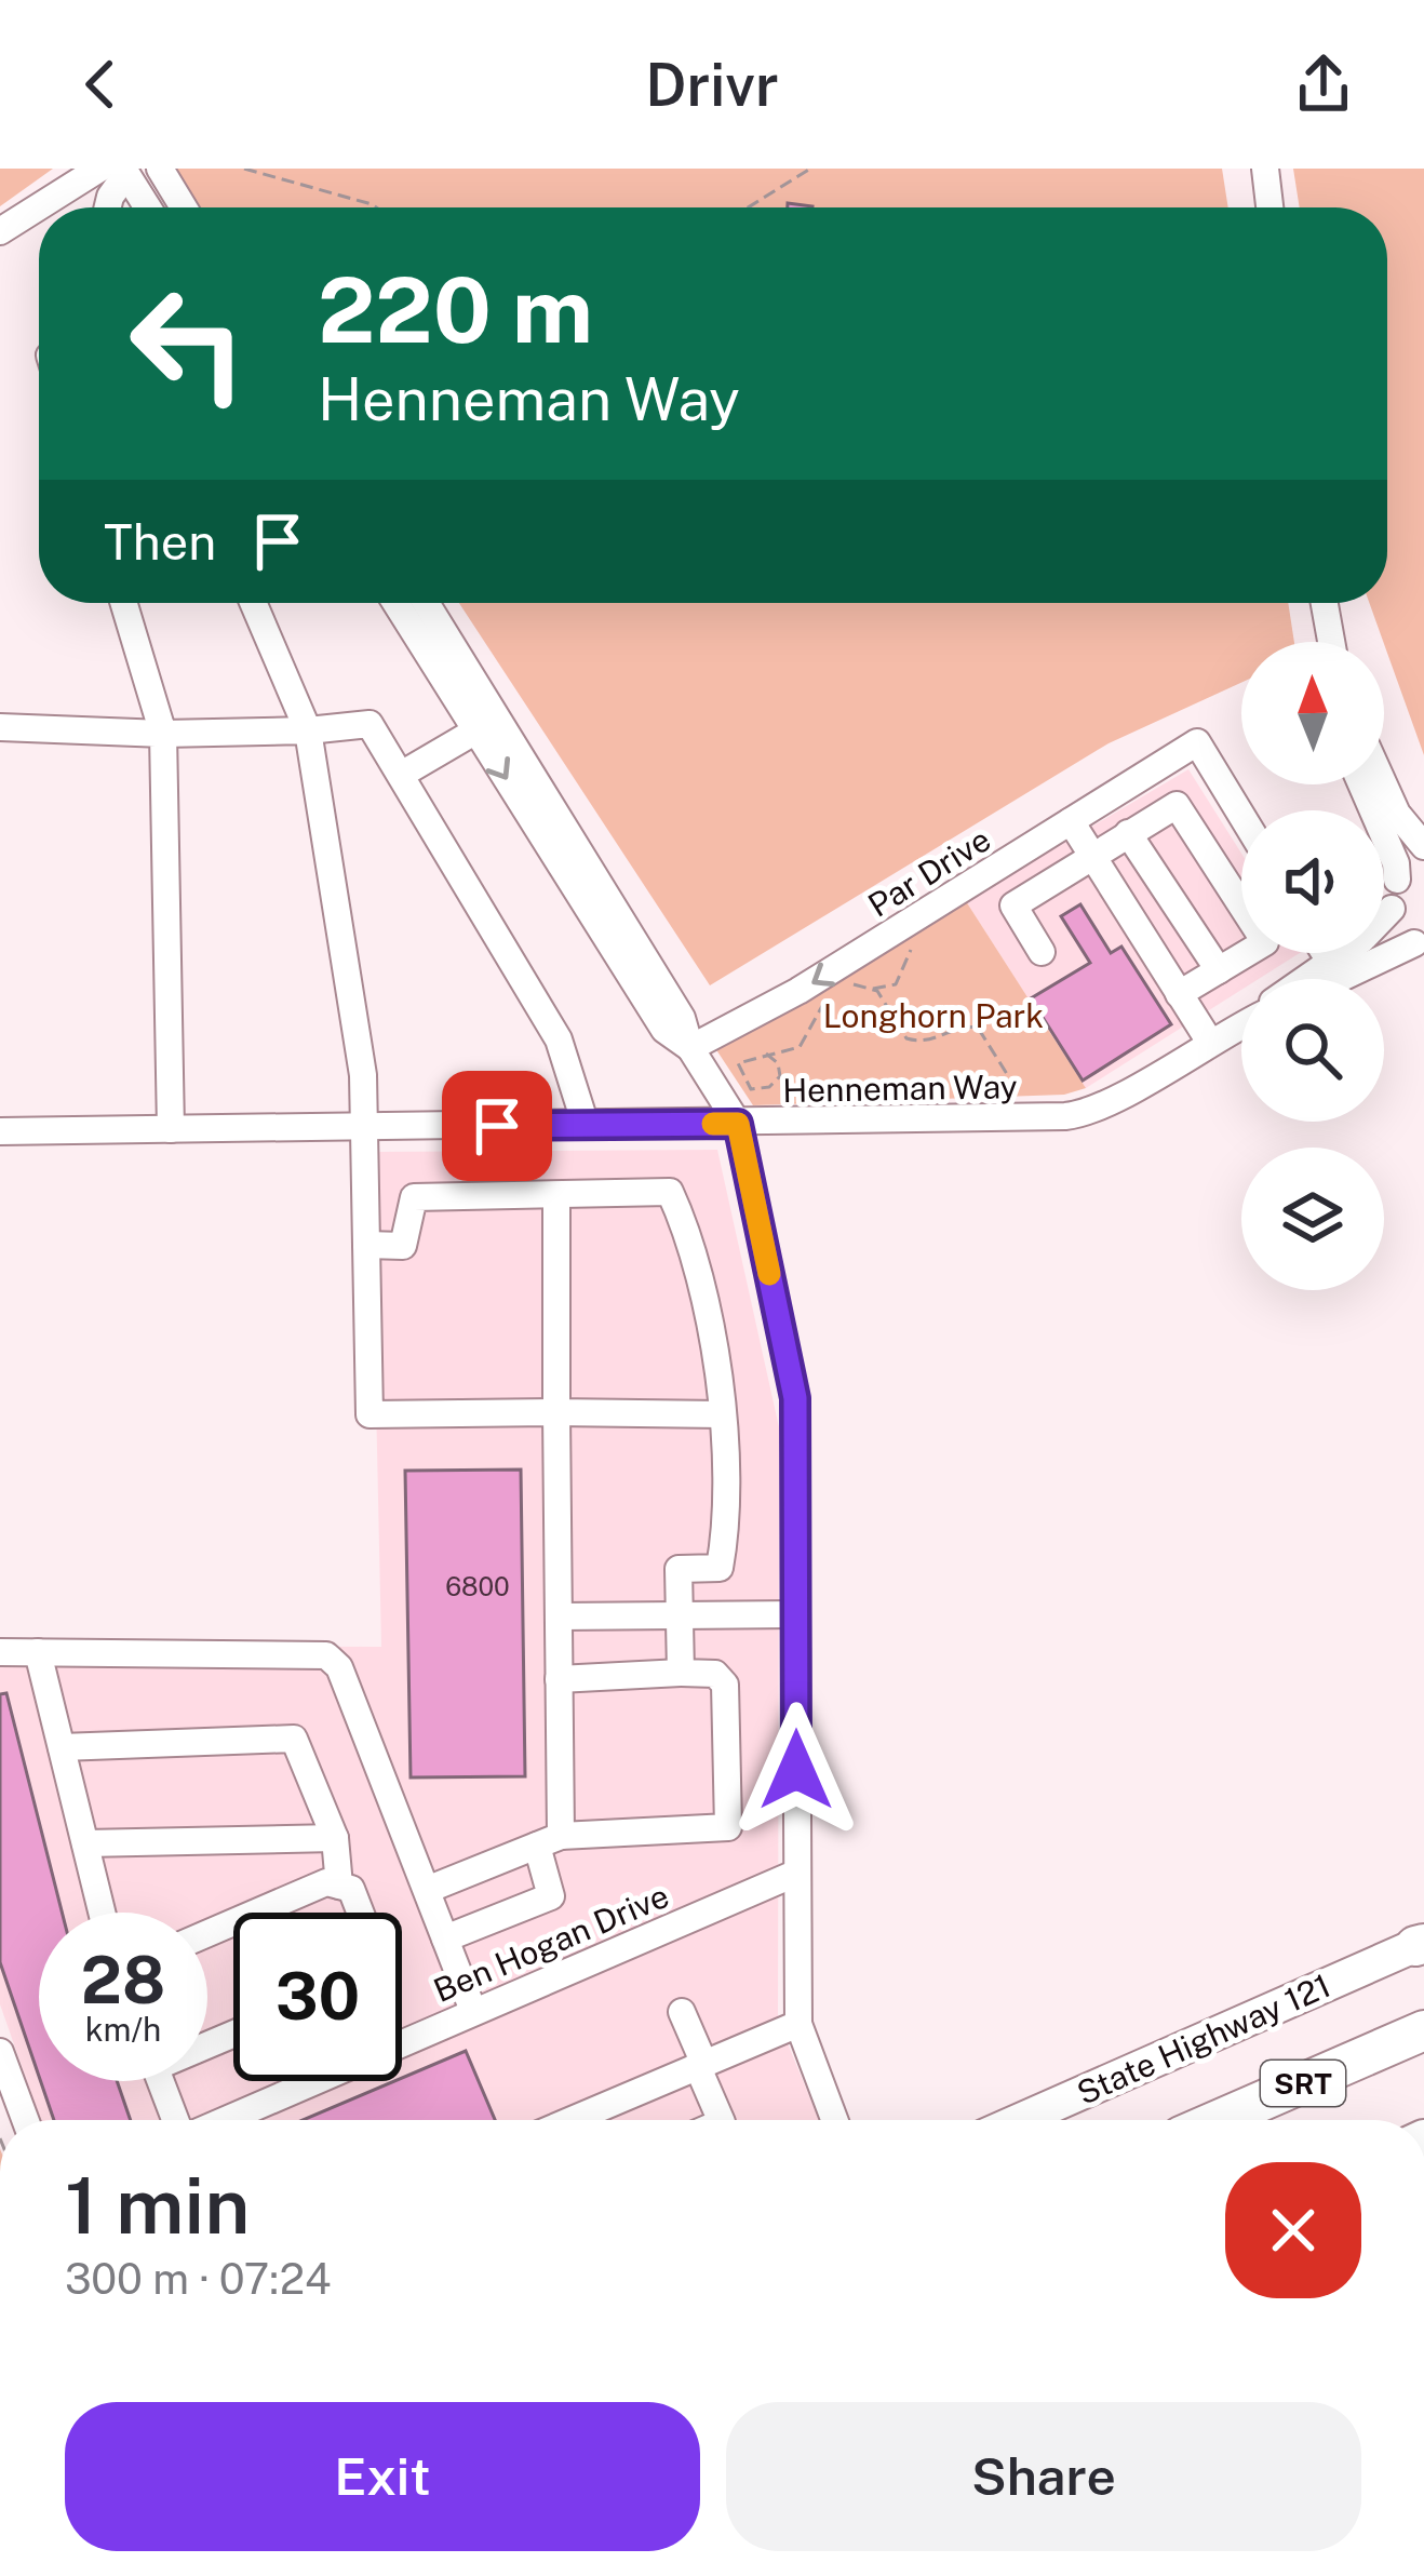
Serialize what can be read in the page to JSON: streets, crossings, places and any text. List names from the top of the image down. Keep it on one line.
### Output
{"streets":{"highway":["SRT"],"main road":["State Highway 121"],"street":["Par Drive","Henneman Way","Ben Hogan Drive"]},"one_way":["Par Drive"],"parks":["Longhorn Park"],"house_numbers":["6800"],"north":"top","page":{"header":"Drivr","turn":["220 m","Henneman Way"],"then":"Then","speed":"28 km/h","limit":"30","heading":["1 min","300 m · 07:24"],"buttons":["Exit","Share"]}}
